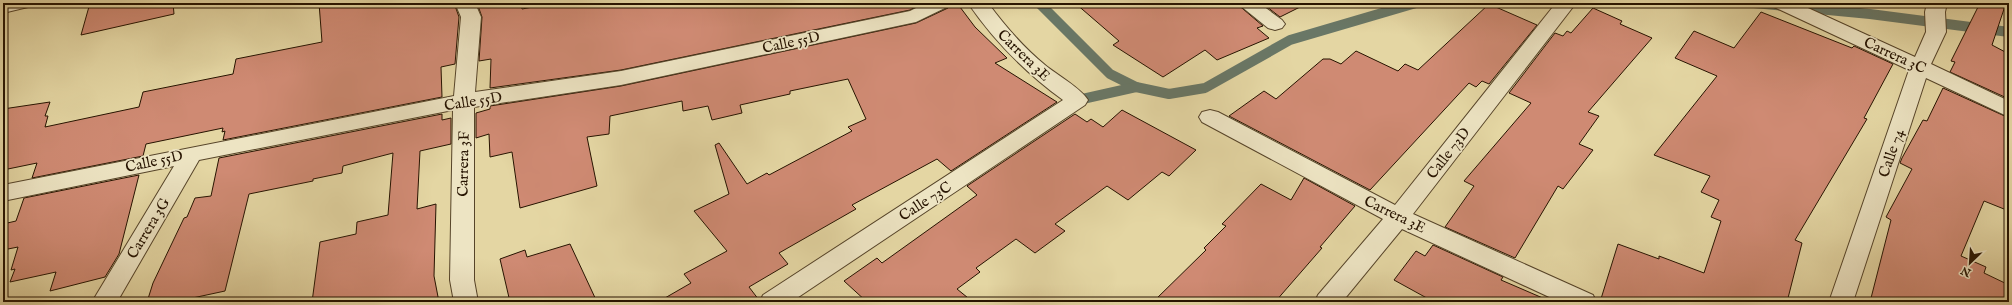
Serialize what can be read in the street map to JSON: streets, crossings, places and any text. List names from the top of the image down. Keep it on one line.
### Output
{"streets":{"street":["Calle 55D","Carrera 3E","Carrera 3C","Calle 73D","Calle 74","Carrera 3F","Calle 73C","Carrera 3G"]},"crossings":[["Calle 55D","Carrera 3F"],["Calle 55D","Carrera 3G"],["Carrera 3E","Calle 73D"],["Carrera 3E","Calle 73C"],["Carrera 3C","Calle 74"]],"north":"bottom left"}
